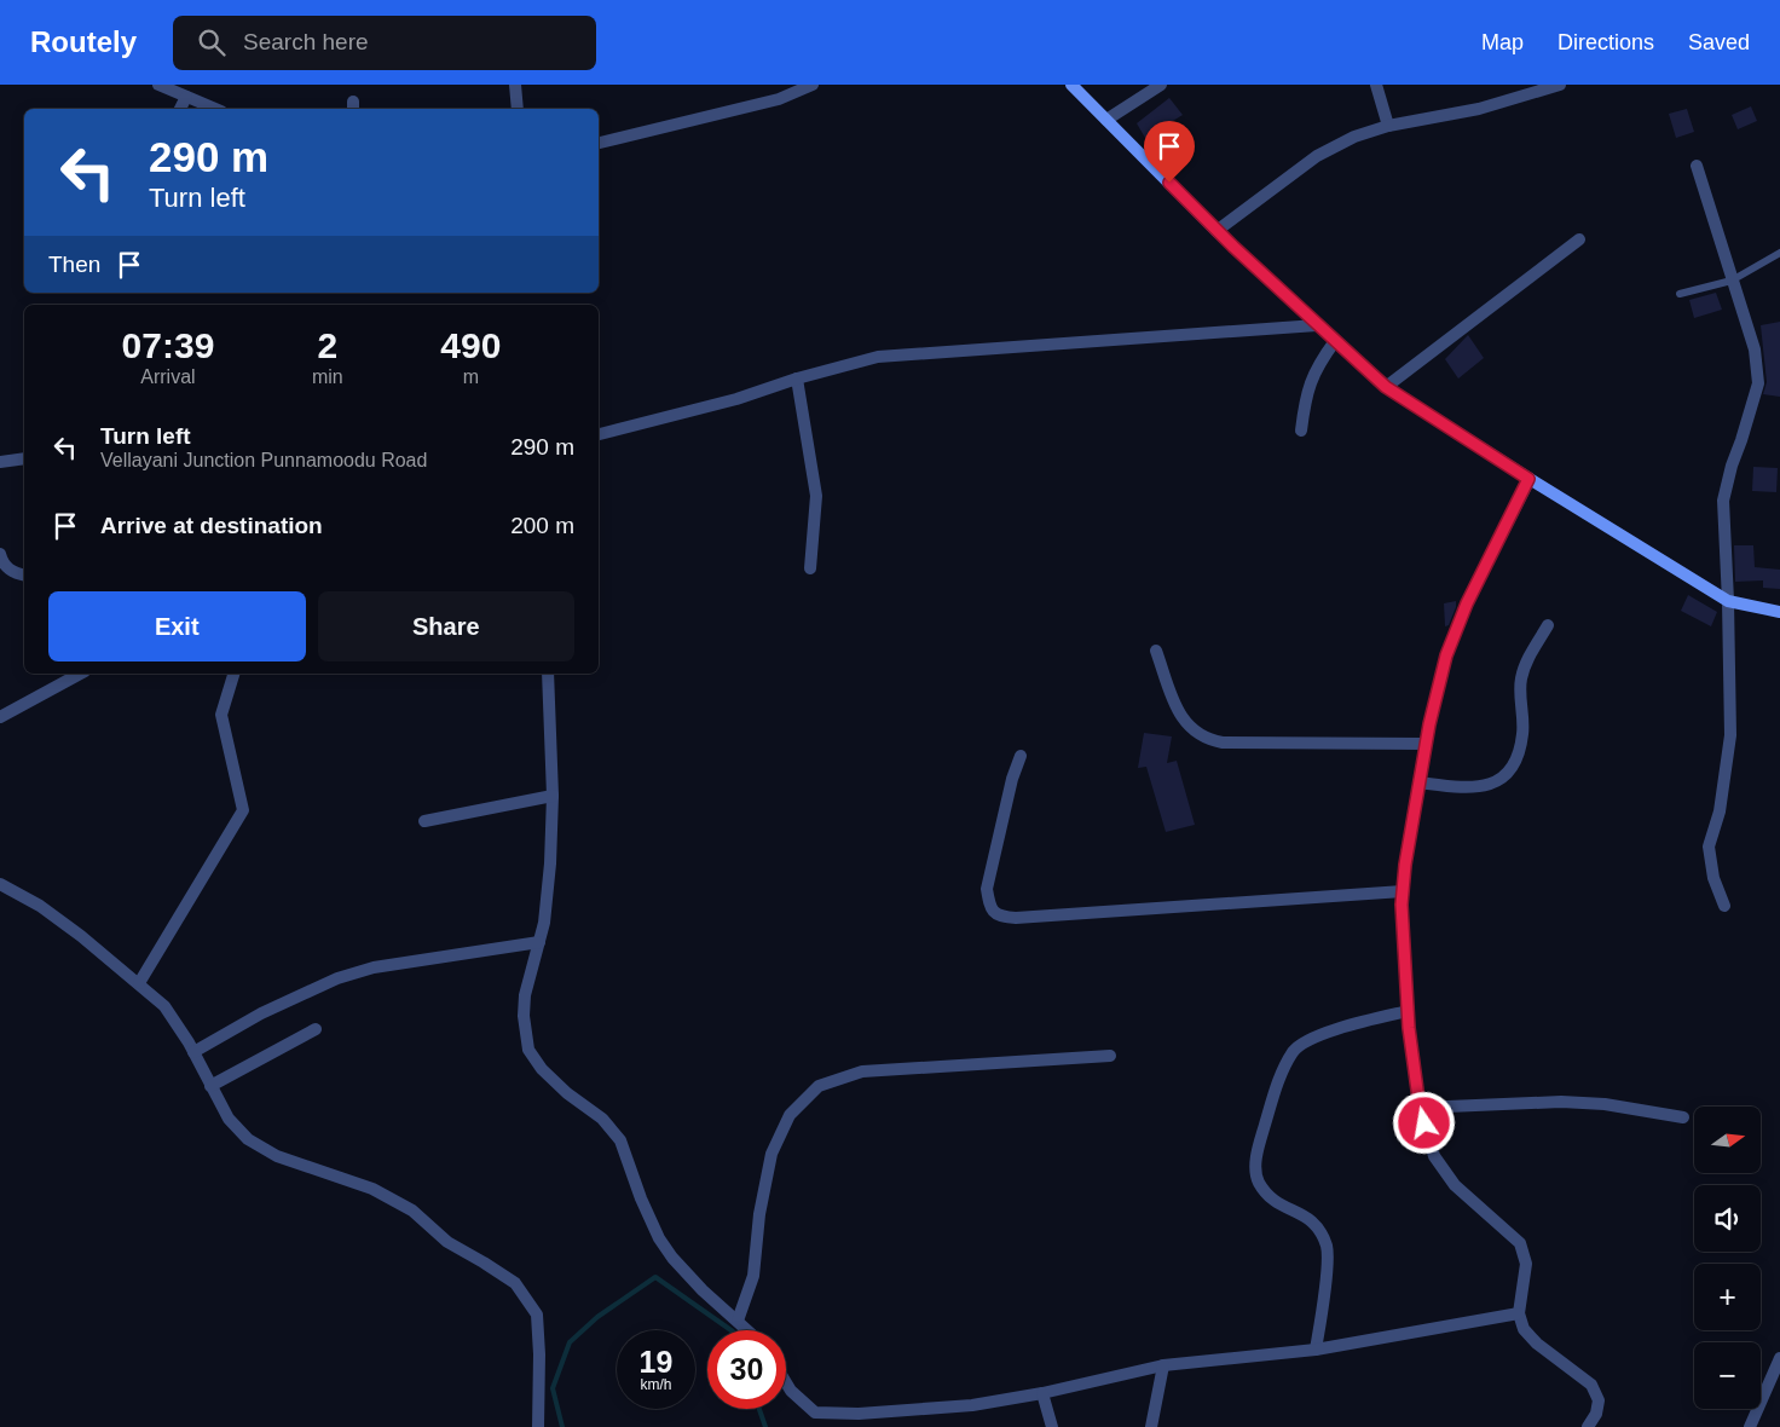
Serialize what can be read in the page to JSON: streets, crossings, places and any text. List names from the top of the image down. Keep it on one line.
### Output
{"north":"right","page":{"header":"Routely","search":"Search here","nav":["Map","Directions","Saved"],"turn":["290 m","Turn left"],"then":"Then","eta":["07:39","Arrival","2","min","490","m"],"list":[{"name":"Turn left","note":"Vellayani Junction Punnamoodu Road","value":"290 m"},{"name":"Arrive at destination","value":"200 m"}],"buttons":["Exit","Share"],"map_buttons":["+","−"],"speed":"19 km/h","limit":"30"}}
